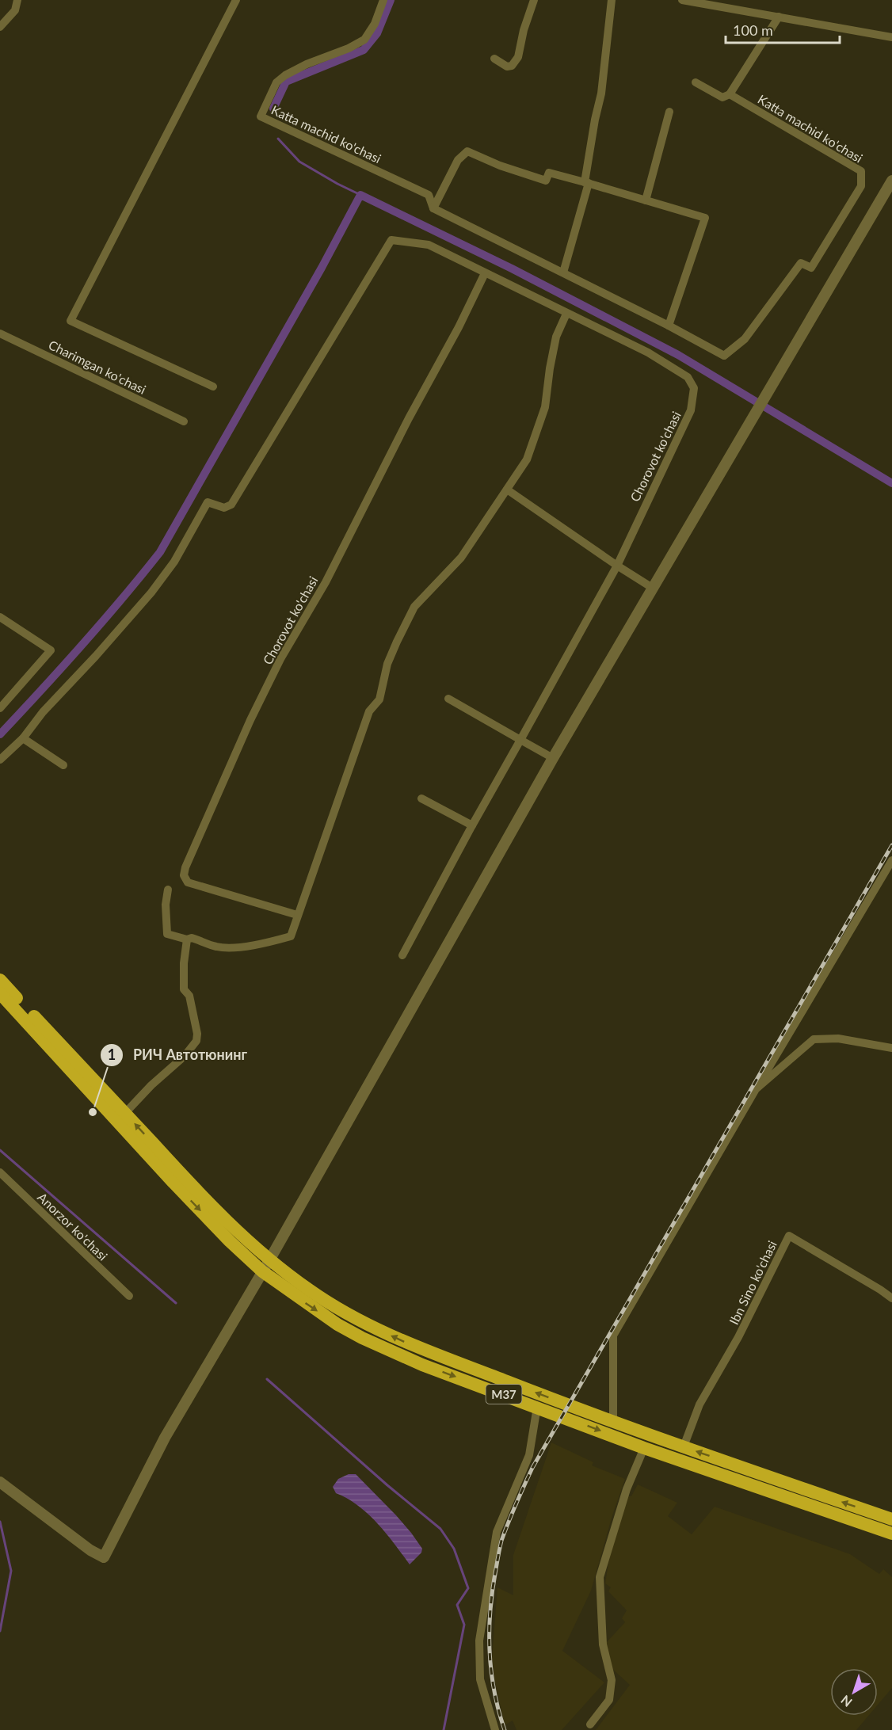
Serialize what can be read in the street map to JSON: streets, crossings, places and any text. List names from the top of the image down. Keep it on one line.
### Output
{"streets":{"highway":["M37"],"street":["Katta machid ko'chasi","Charimgan ko'chasi","Chorovot ko'chasi","Anorzor ko'chasi","Ibn Sino ko'chasi"]},"crossings":[["Ibn Sino ko'chasi","M37"]],"places":["РИЧ Автотюнинг"],"scale_bar":"100 m","north":"bottom left"}
